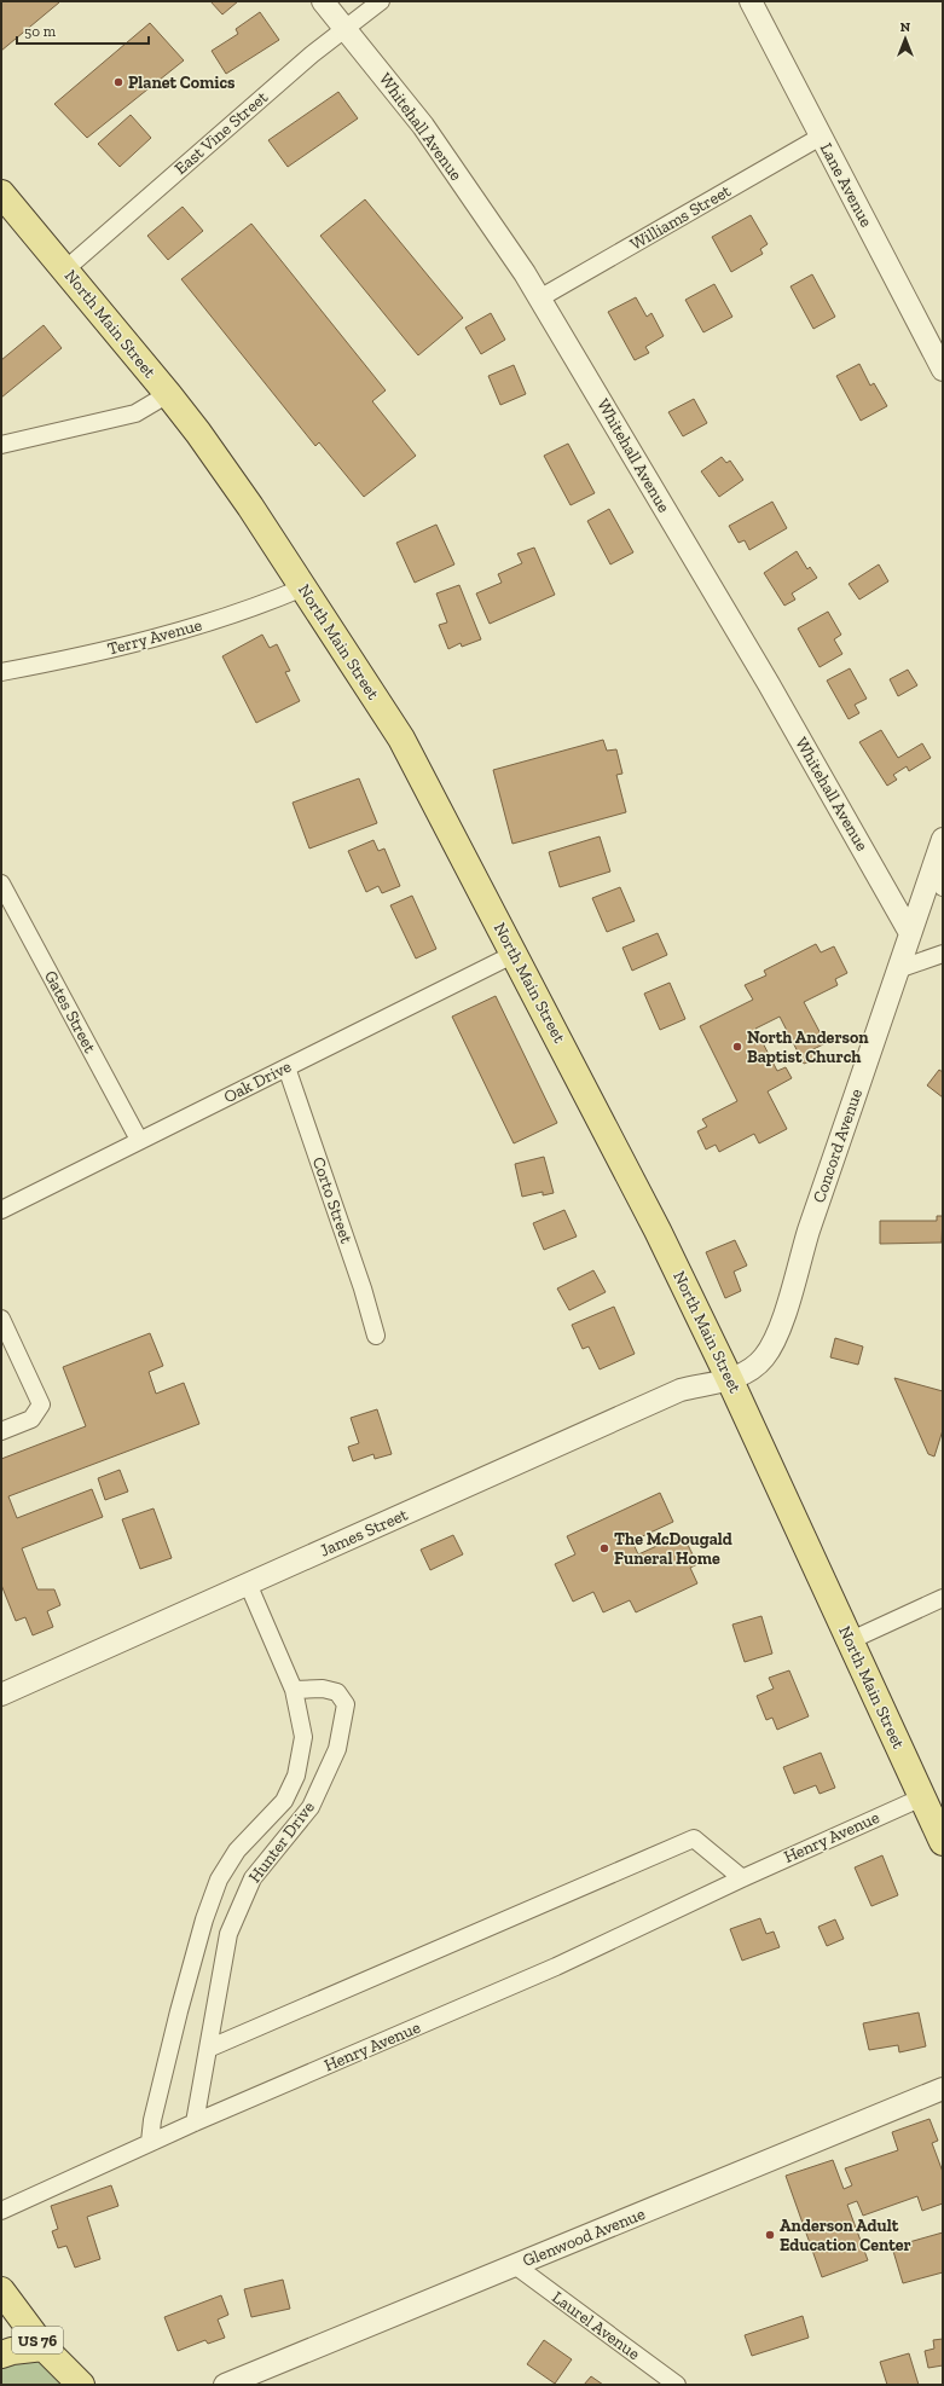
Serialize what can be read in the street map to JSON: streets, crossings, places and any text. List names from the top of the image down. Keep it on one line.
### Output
{"streets":{"main road":["North Main Street","US 76"],"street":["Whitehall Avenue","East Vine Street","Lane Avenue","Williams Street","Terry Avenue","Gates Street","Oak Drive","Concord Avenue","Corto Street","James Street","Henry Avenue","Hunter Drive","Glenwood Avenue","Laurel Avenue"]},"crossings":[["Whitehall Avenue","East Vine Street"],["Whitehall Avenue","Williams Street"],["Whitehall Avenue","Concord Avenue"],["East Vine Street","North Main Street"],["Lane Avenue","Williams Street"],["North Main Street","Terry Avenue"],["North Main Street","Oak Drive"],["North Main Street","Concord Avenue"],["North Main Street","James Street"],["North Main Street","Henry Avenue"],["Gates Street","Oak Drive"],["Oak Drive","Corto Street"],["Concord Avenue","James Street"],["James Street","Hunter Drive"],["Henry Avenue","Hunter Drive"],["Glenwood Avenue","Laurel Avenue"]],"places":["Planet Comics","North Anderson Baptist Church","The McDougald Funeral Home","Anderson Adult Education Center"],"scale_bar":"50 m","north":"top"}
